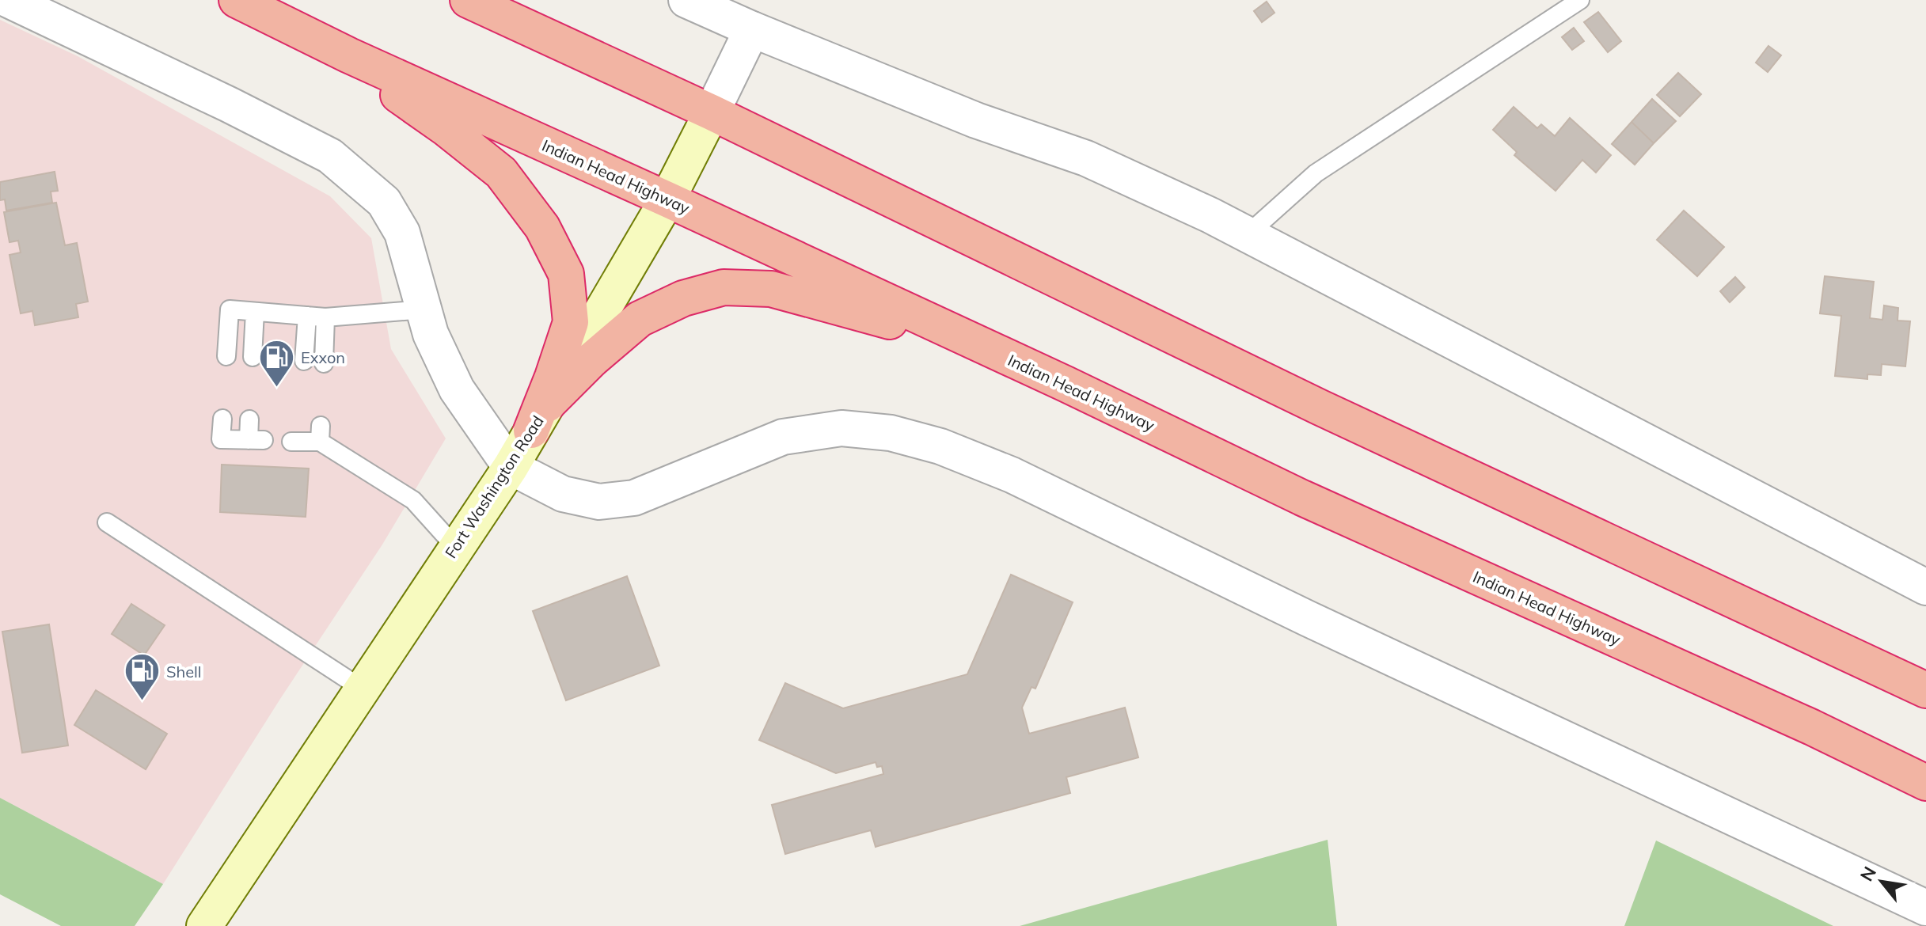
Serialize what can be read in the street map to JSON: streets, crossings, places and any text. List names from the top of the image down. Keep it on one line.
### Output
{"streets":{"highway":["Indian Head Highway"],"main road":["Fort Washington Road"]},"crossings":[["Indian Head Highway","Fort Washington Road"]],"places":{"fuel station":["Exxon","Shell"]},"north":"top left"}
